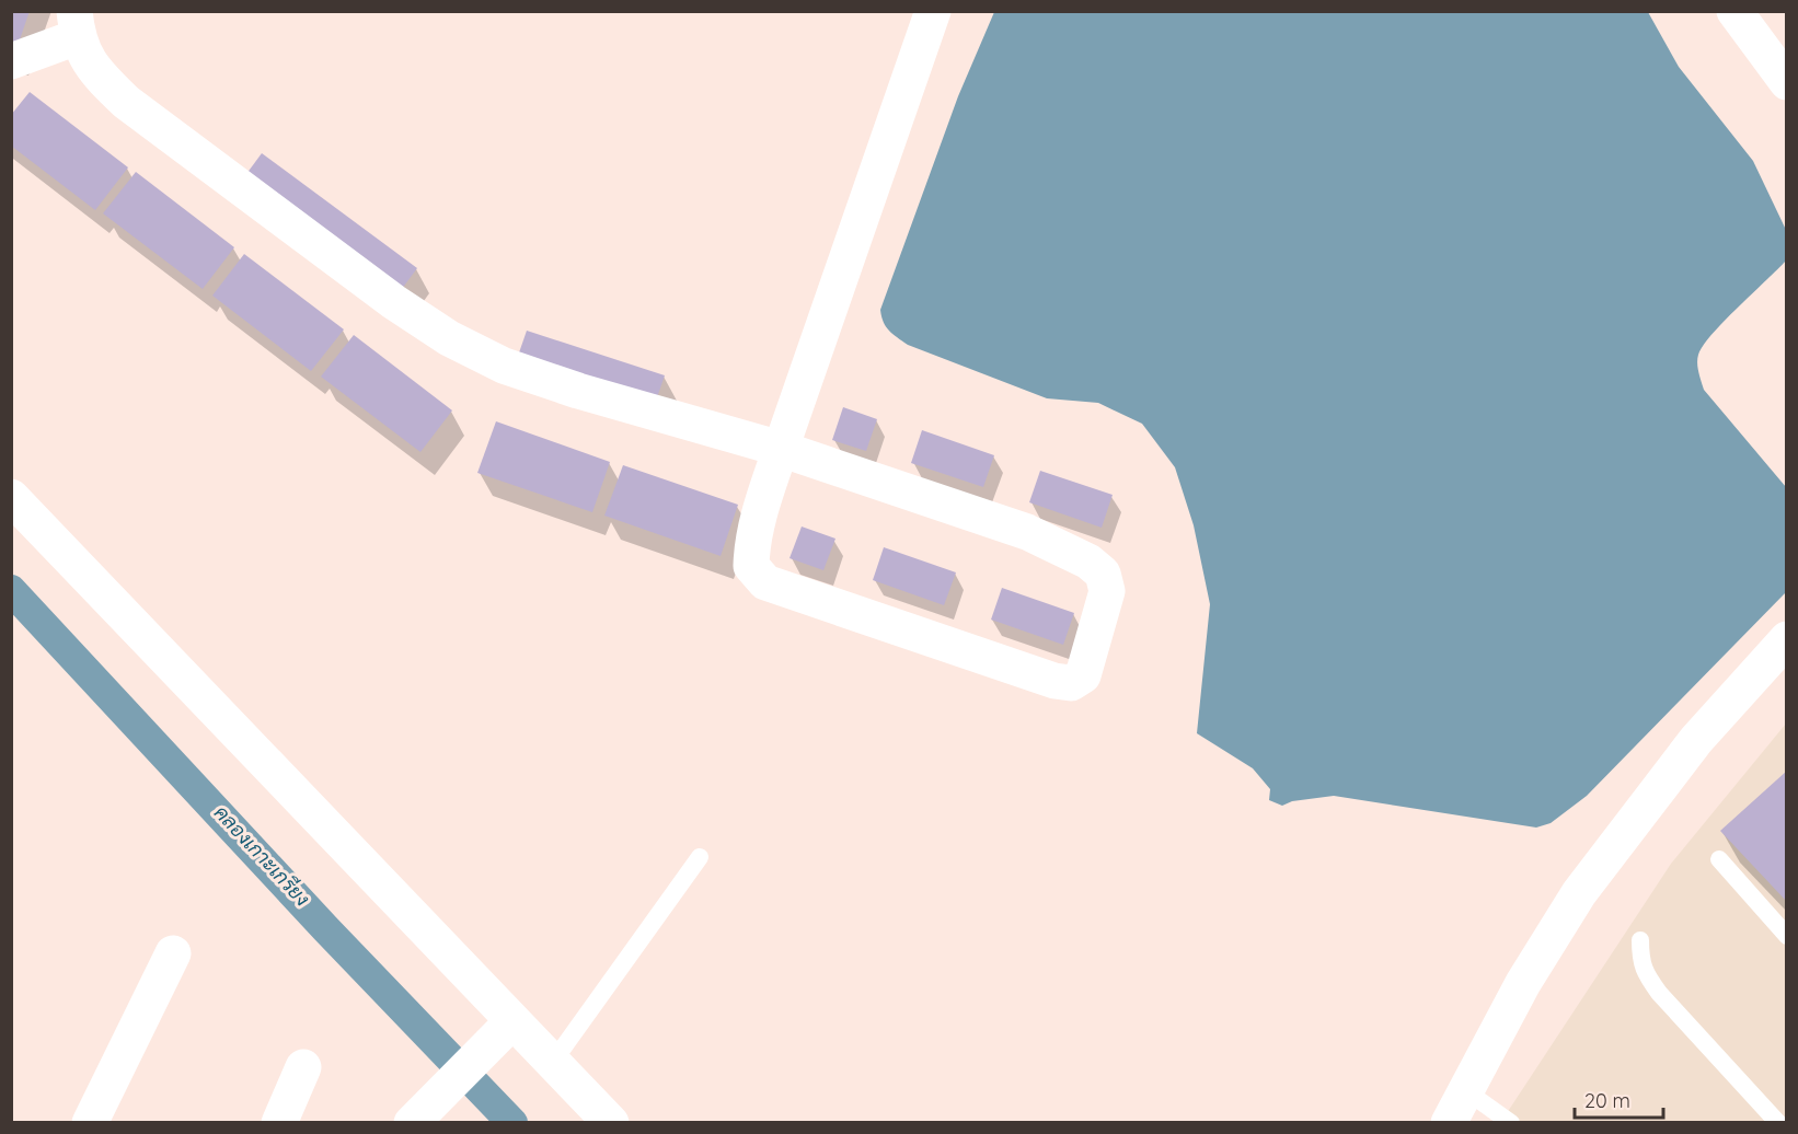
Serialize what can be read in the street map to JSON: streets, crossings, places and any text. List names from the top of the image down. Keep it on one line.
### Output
{"water":["คลองเกาะเกรียง"],"scale_bar":"20 m"}
